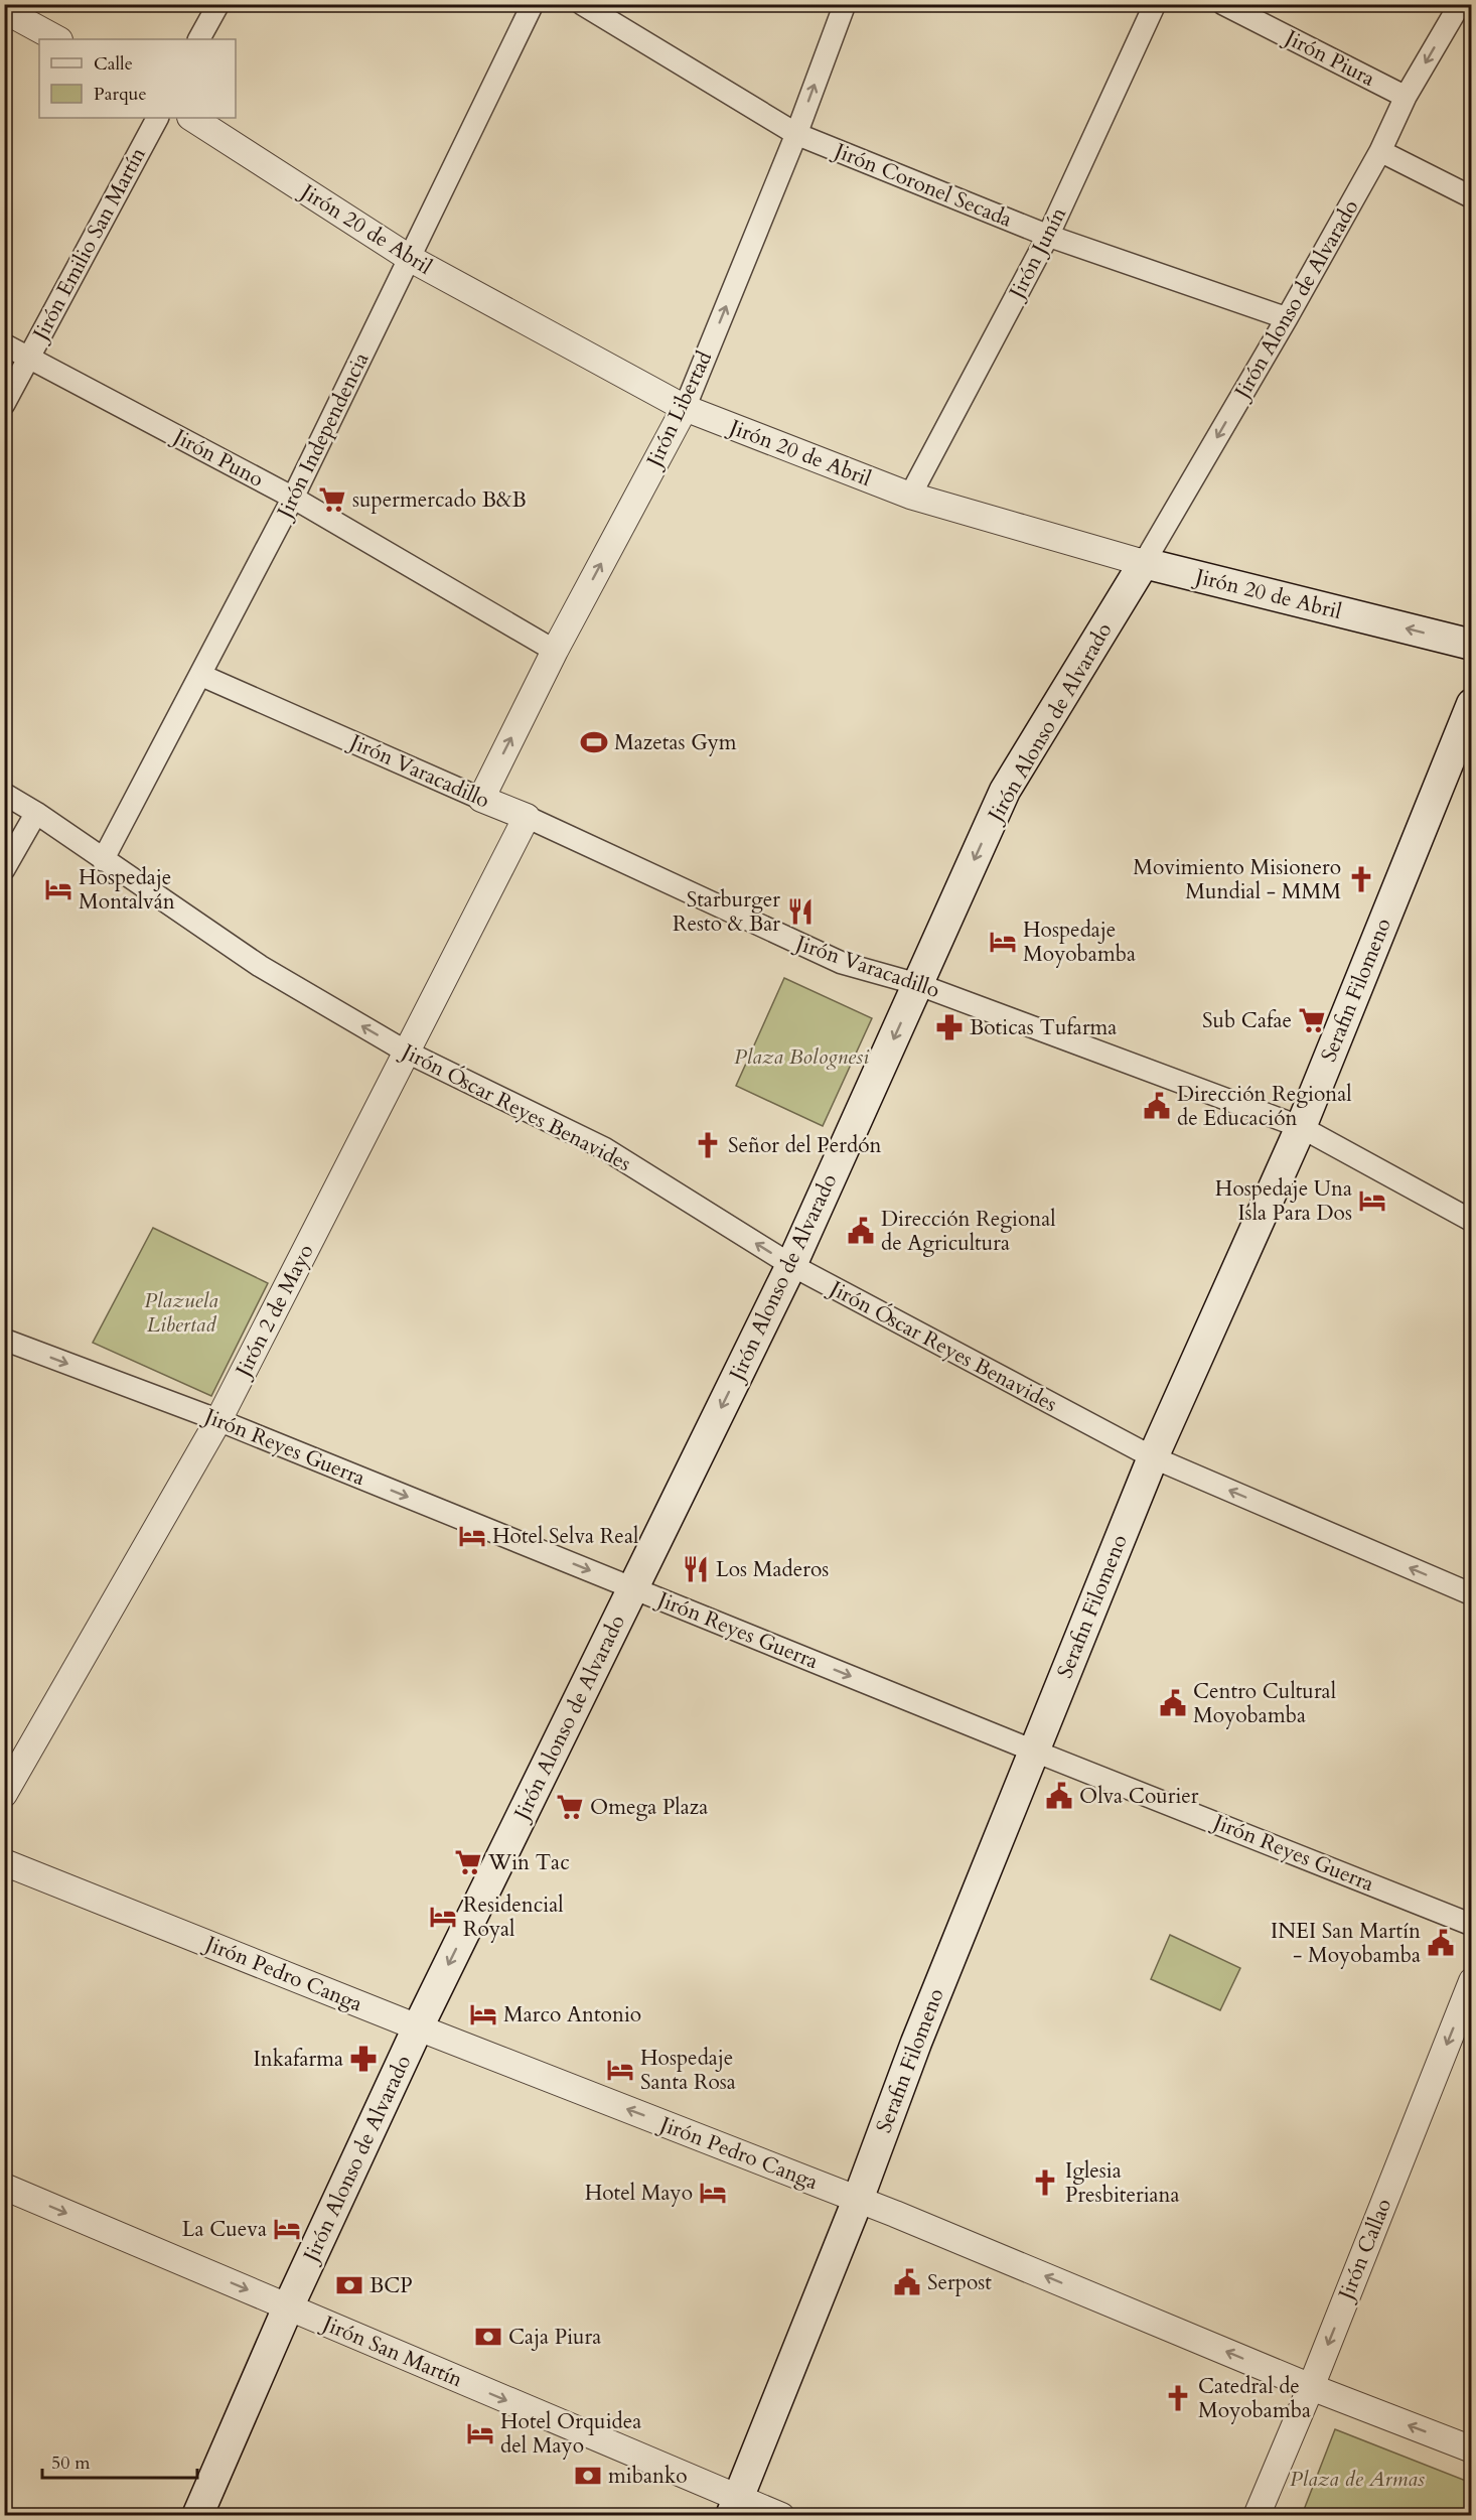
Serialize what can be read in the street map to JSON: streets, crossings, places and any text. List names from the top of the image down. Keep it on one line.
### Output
{"streets":{"main road":["Jirón 20 de Abril","Jirón Alonso de Alvarado","Serafin Filomeno"],"street":["Jirón Piura","Jirón Coronel Secada","Jirón Emilio San Martín","Jirón Junín","Jirón Libertad","Jirón Independencia","Jirón Puno","Jirón Varacadillo","Jirón Óscar Reyes Benavides","Jirón 2 de Mayo","Jirón Reyes Guerra","Jirón Pedro Canga","Jirón Callao","Jirón San Martín"]},"crossings":[["Jirón Piura","Jirón Alonso de Alvarado"],["Jirón Coronel Secada","Jirón Junín"],["Jirón Coronel Secada","Jirón Alonso de Alvarado"],["Jirón Coronel Secada","Jirón Libertad"],["Jirón 20 de Abril","Jirón Junín"],["Jirón 20 de Abril","Jirón Alonso de Alvarado"],["Jirón 20 de Abril","Jirón Libertad"],["Jirón 20 de Abril","Jirón Independencia"],["Jirón Emilio San Martín","Jirón Puno"],["Jirón Alonso de Alvarado","Jirón Varacadillo"],["Jirón Alonso de Alvarado","Jirón Óscar Reyes Benavides"],["Jirón Alonso de Alvarado","Jirón Reyes Guerra"],["Jirón Alonso de Alvarado","Jirón Pedro Canga"],["Jirón Alonso de Alvarado","Jirón San Martín"],["Jirón Libertad","Jirón Puno"],["Jirón Libertad","Jirón Varacadillo"],["Jirón Independencia","Jirón Puno"],["Jirón Independencia","Jirón Varacadillo"],["Jirón Independencia","Jirón Óscar Reyes Benavides"],["Jirón Varacadillo","Serafin Filomeno"],["Jirón Varacadillo","Jirón 2 de Mayo"],["Serafin Filomeno","Jirón Óscar Reyes Benavides"],["Serafin Filomeno","Jirón Reyes Guerra"],["Serafin Filomeno","Jirón Pedro Canga"],["Serafin Filomeno","Jirón San Martín"],["Jirón Óscar Reyes Benavides","Jirón 2 de Mayo"],["Jirón 2 de Mayo","Jirón Reyes Guerra"],["Jirón Pedro Canga","Jirón Callao"]],"one_way":["Jirón Alonso de Alvarado","Jirón Libertad","Jirón Óscar Reyes Benavides","Jirón Reyes Guerra","Jirón Pedro Canga","Jirón Callao","Jirón San Martín"],"parks":["Plaza Bolognesi","Plazuela Libertad","Plaza de Armas"],"places":{"supermarket":["supermercado B&B","Sub Cafae","Omega Plaza","Win Tac"],"sports":["Mazetas Gym"],"church":["Movimiento Misionero Mundial - MMM","Señor del Perdón","Iglesia Presbiteriana","Catedral de Moyobamba"],"hotel":["Hospedaje Montalván","Hospedaje Moyobamba","Hospedaje Una Isla Para Dos","Hotel Selva Real","Residencial Royal","Marco Antonio","Hospedaje Santa Rosa","Hotel Mayo","La Cueva","Hotel Orquidea del Mayo"],"restaurant":["Starburger Resto & Bar","Los Maderos"],"pharmacy":["Boticas Tufarma","Inkafarma"],"public building":["Dirección Regional de Educación","Dirección Regional de Agricultura","Centro Cultural Moyobamba","Olva Courier","INEI San Martín - Moyobamba","Serpost"],"bank":["BCP","Caja Piura","mibanko"]},"legend":["Calle","Parque"],"scale_bar":"50 m"}
